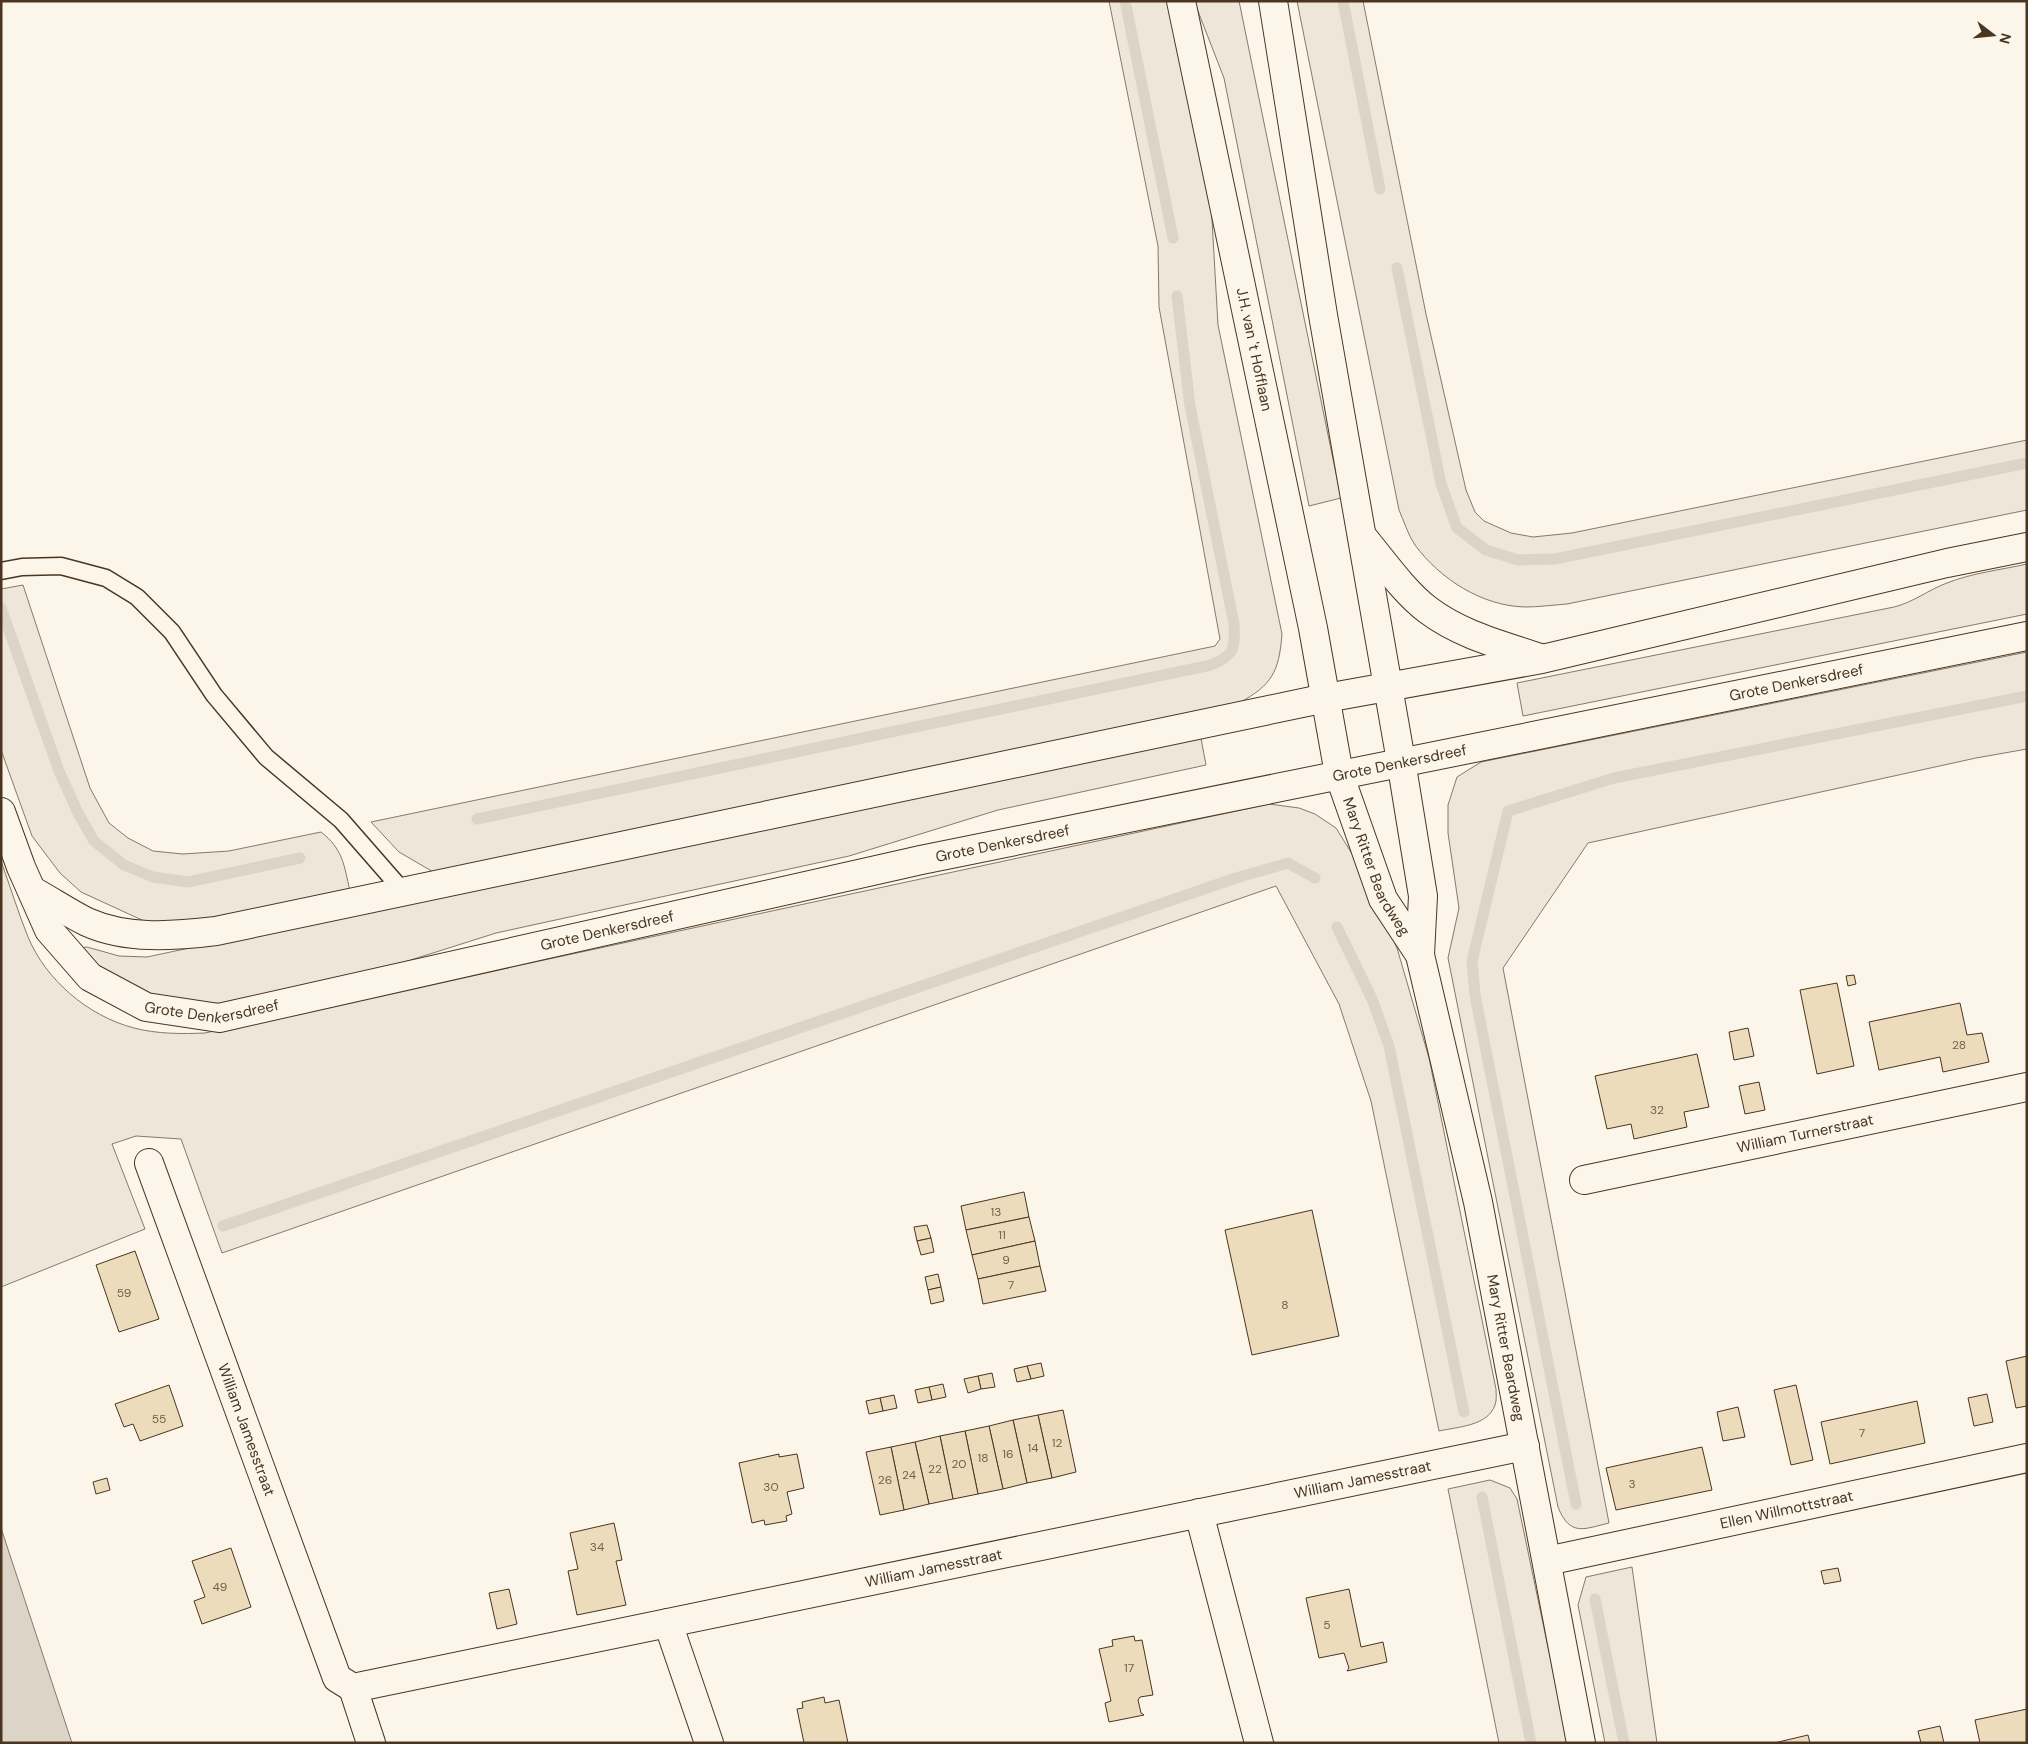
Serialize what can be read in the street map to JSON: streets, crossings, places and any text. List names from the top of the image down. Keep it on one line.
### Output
{"streets":{"street":["J.H. van 't Hofflaan","Grote Denkersdreef","Mary Ritter Beardweg","William Turnerstraat","William Jamesstraat","Ellen Willmottstraat"]},"crossings":[["J.H. van 't Hofflaan","Grote Denkersdreef"],["J.H. van 't Hofflaan","Mary Ritter Beardweg"],["Grote Denkersdreef","Mary Ritter Beardweg"],["Mary Ritter Beardweg","William Jamesstraat"],["Mary Ritter Beardweg","Ellen Willmottstraat"]],"house_numbers":["28","32","13","11","9","7","59","8","55","7","12","14","16","18","20","22","24","26","3","30","34","49","5","17"],"north":"right"}
